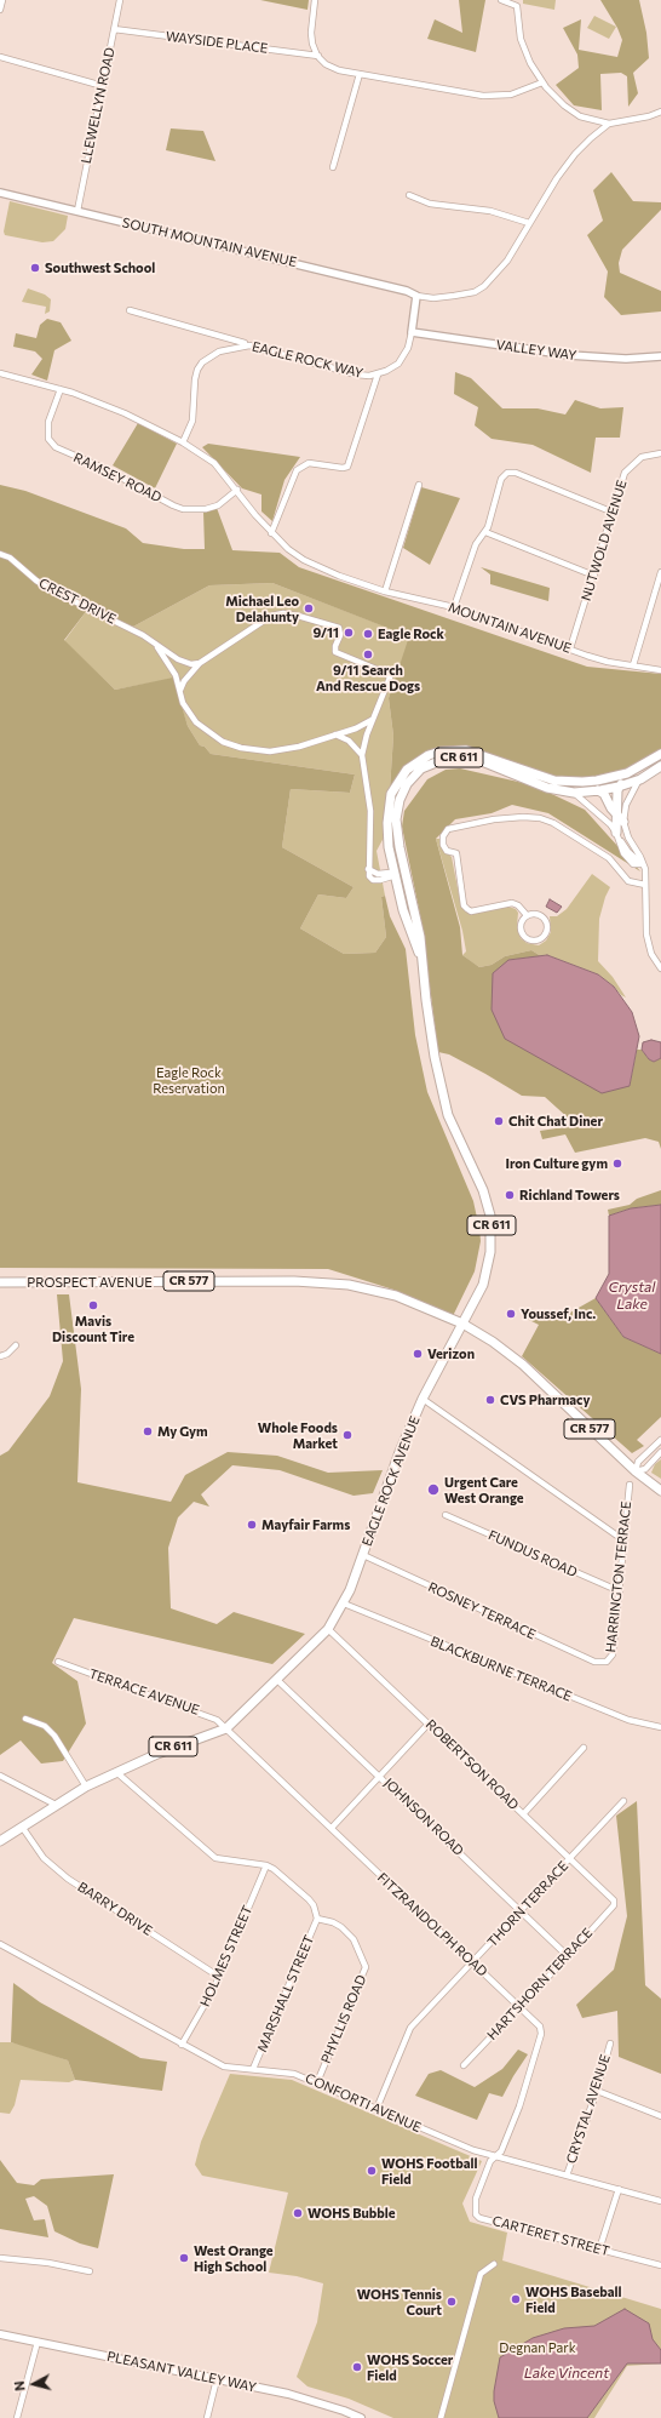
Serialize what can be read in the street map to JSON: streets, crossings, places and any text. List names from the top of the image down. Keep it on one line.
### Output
{"streets":{"main road":["CR 611","CR 577","PROSPECT AVENUE","EAGLE ROCK AVENUE","PLEASANT VALLEY WAY"],"street":["WAYSIDE PLACE","LLEWELLYN ROAD","SOUTH MOUNTAIN AVENUE","VALLEY WAY","EAGLE ROCK WAY","RAMSEY ROAD","NUTWOLD AVENUE","CREST DRIVE","MOUNTAIN AVENUE","FUNDUS ROAD","HARRINGTON TERRACE","ROSNEY TERRACE","BLACKBURNE TERRACE","TERRACE AVENUE","ROBERTSON ROAD","JOHNSON ROAD","THORN TERRACE","BARRY DRIVE","FITZRANDOLPH ROAD","HOLMES STREET","HARTSHORN TERRACE","MARSHALL STREET","PHYLLIS ROAD","CONFORTI AVENUE","CRYSTAL AVENUE","CARTERET STREET"]},"crossings":[["WAYSIDE PLACE","LLEWELLYN ROAD"],["LLEWELLYN ROAD","SOUTH MOUNTAIN AVENUE"],["SOUTH MOUNTAIN AVENUE","EAGLE ROCK WAY"],["VALLEY WAY","EAGLE ROCK WAY"],["EAGLE ROCK WAY","MOUNTAIN AVENUE"],["RAMSEY ROAD","MOUNTAIN AVENUE"],["NUTWOLD AVENUE","MOUNTAIN AVENUE"],["PROSPECT AVENUE","EAGLE ROCK AVENUE"],["EAGLE ROCK AVENUE","ROSNEY TERRACE"],["EAGLE ROCK AVENUE","BLACKBURNE TERRACE"],["EAGLE ROCK AVENUE","TERRACE AVENUE"],["EAGLE ROCK AVENUE","ROBERTSON ROAD"],["EAGLE ROCK AVENUE","JOHNSON ROAD"],["EAGLE ROCK AVENUE","BARRY DRIVE"],["EAGLE ROCK AVENUE","FITZRANDOLPH ROAD"],["FUNDUS ROAD","HARRINGTON TERRACE"],["HARRINGTON TERRACE","ROSNEY TERRACE"],["TERRACE AVENUE","FITZRANDOLPH ROAD"],["ROBERTSON ROAD","THORN TERRACE"],["ROBERTSON ROAD","HARTSHORN TERRACE"],["JOHNSON ROAD","THORN TERRACE"],["JOHNSON ROAD","HARTSHORN TERRACE"],["THORN TERRACE","FITZRANDOLPH ROAD"],["THORN TERRACE","CONFORTI AVENUE"],["BARRY DRIVE","HOLMES STREET"],["FITZRANDOLPH ROAD","HARTSHORN TERRACE"],["FITZRANDOLPH ROAD","CONFORTI AVENUE"],["FITZRANDOLPH ROAD","CARTERET STREET"],["HOLMES STREET","CONFORTI AVENUE"],["MARSHALL STREET","PHYLLIS ROAD"],["MARSHALL STREET","CONFORTI AVENUE"],["PHYLLIS ROAD","CONFORTI AVENUE"],["CONFORTI AVENUE","CRYSTAL AVENUE"],["CONFORTI AVENUE","CARTERET STREET"]],"water":["Crystal Lake","Lake Vincent"],"parks":["Eagle Rock Reservation","Degnan Park"],"places":["Southwest School","Michael Leo Delahunty","9/11","Eagle Rock","9/11 Search And Rescue Dogs","Chit Chat Diner","Iron Culture gym","Richland Towers","Mavis Discount Tire","Youssef, Inc.","Verizon","CVS Pharmacy","My Gym","Whole Foods Market","Urgent Care West Orange","Mayfair Farms","WOHS Football Field","WOHS Bubble","West Orange High School","WOHS Baseball Field","WOHS Tennis Court","WOHS Soccer Field"],"north":"left"}
